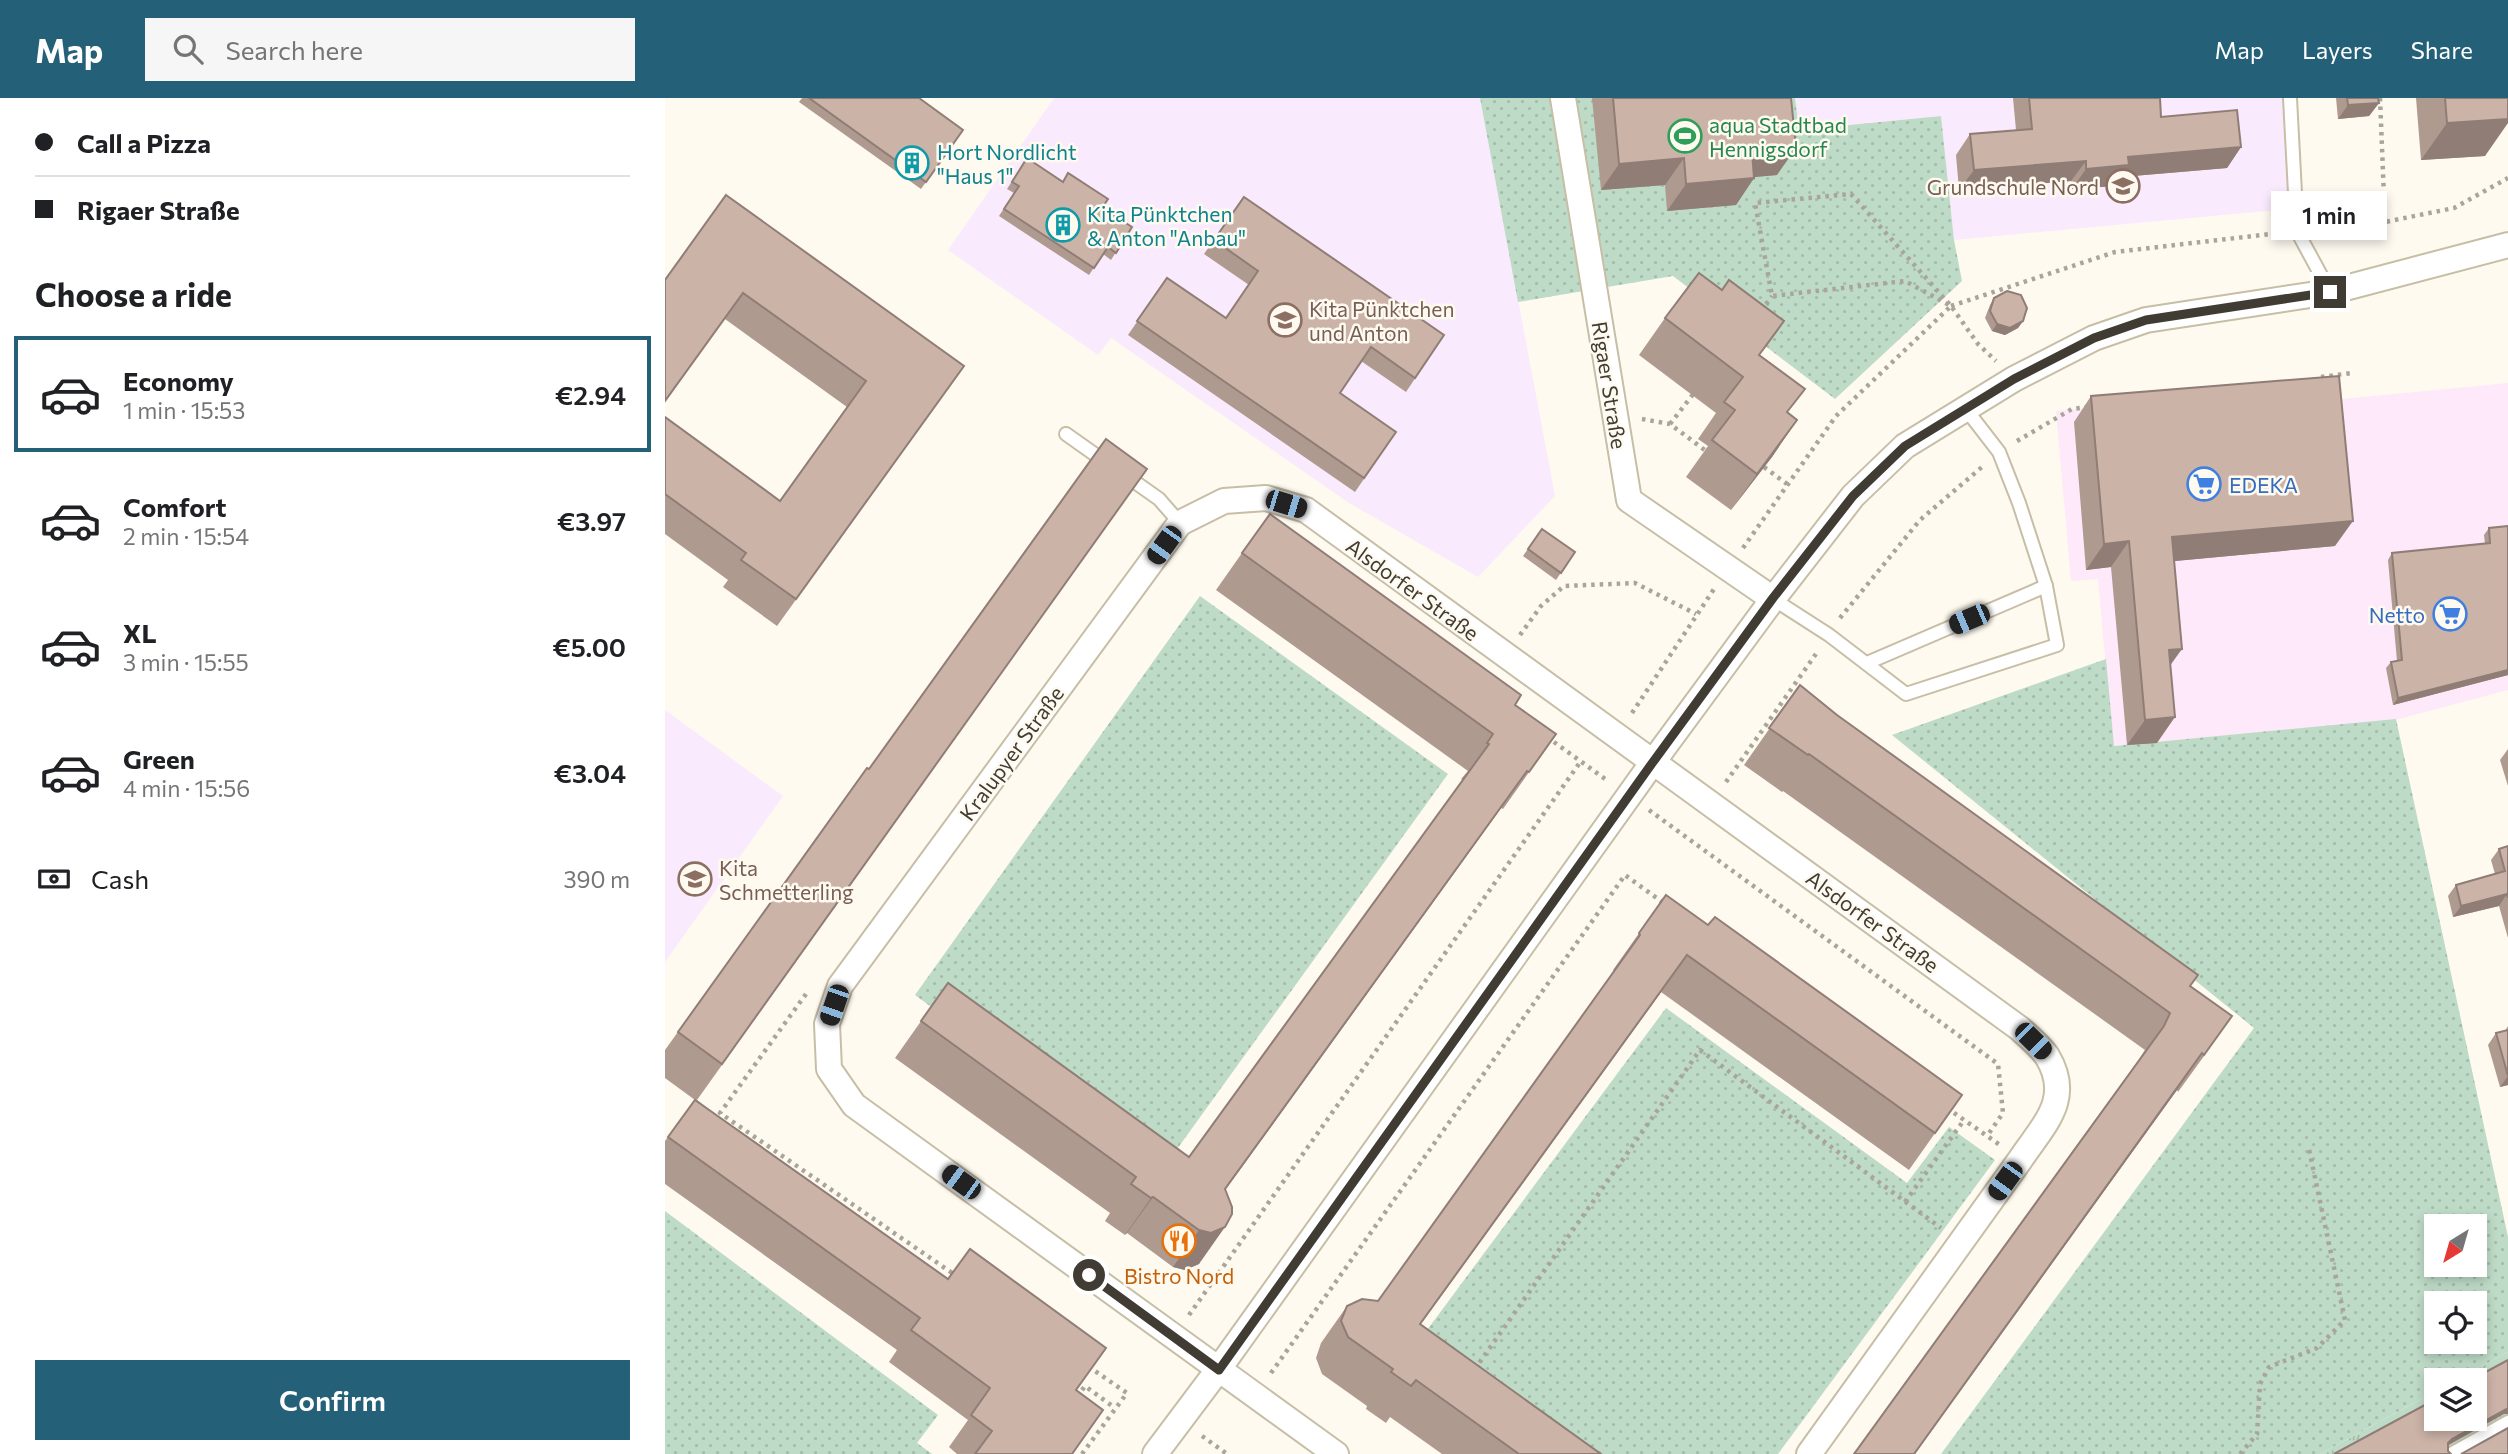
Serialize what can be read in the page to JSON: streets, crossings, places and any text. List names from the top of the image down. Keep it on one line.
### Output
{"streets":{"street":["Rigaer Straße","Alsdorfer Straße","Kralupyer Straße"]},"crossings":[["Alsdorfer Straße","Kralupyer Straße"]],"places":{"sports":["aqua Stadtbad Hennigsdorf"],"building":["Hort Nordlicht \"Haus 1\"","Kita Pünktchen & Anton \"Anbau\""],"school or university":["Grundschule Nord","Kita Pünktchen und Anton","Kita Schmetterling"],"supermarket":["EDEKA","Netto"],"restaurant":["Bistro Nord"]},"north":"bottom left","page":{"header":"Map","search":"Search here","nav":["Map","Layers","Share"],"banner":["Call a Pizza","Rigaer Straße"],"bubble":"1 min","heading":"Choose a ride","list":[{"name":"Economy","note":"1 min · 15:53","value":"€2.94"},{"name":"Comfort","note":"2 min · 15:54","value":"€3.97"},{"name":"XL","note":"3 min · 15:55","value":"€5.00"},{"name":"Green","note":"4 min · 15:56","value":"€3.04"}],"pay":["Cash","390 m"],"buttons":"Confirm"}}
